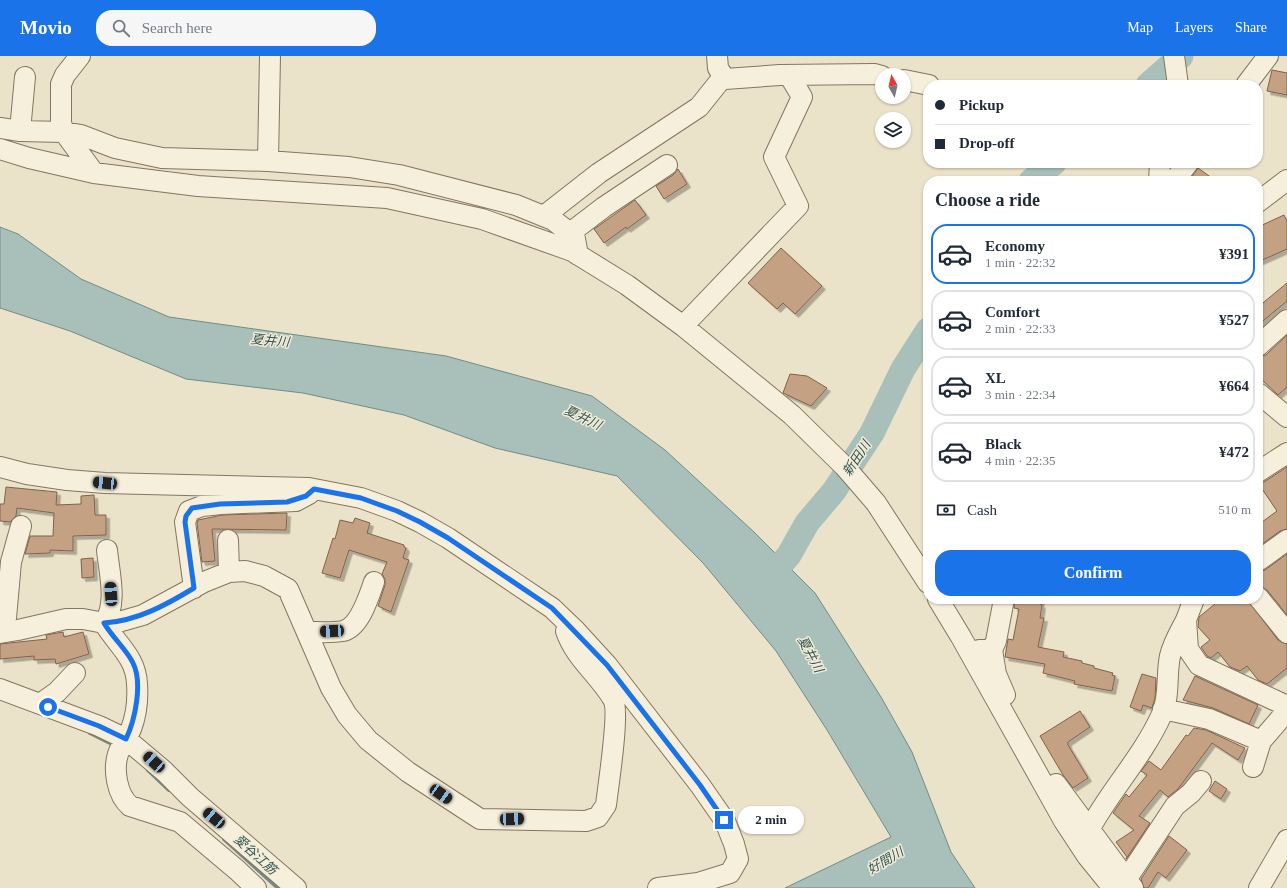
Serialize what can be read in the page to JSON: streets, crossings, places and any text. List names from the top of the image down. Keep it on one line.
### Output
{"water":["夏井川","新田川","愛谷江筋","好間川"],"north":"top","page":{"header":"Movio","search":"Search here","nav":["Map","Layers","Share"],"banner":["Pickup","Drop-off"],"heading":"Choose a ride","list":[{"name":"Economy","note":"1 min · 22:32","value":"¥391"},{"name":"Comfort","note":"2 min · 22:33","value":"¥527"},{"name":"XL","note":"3 min · 22:34","value":"¥664"},{"name":"Black","note":"4 min · 22:35","value":"¥472"}],"pay":["Cash","510 m"],"buttons":"Confirm","bubble":"2 min"}}
